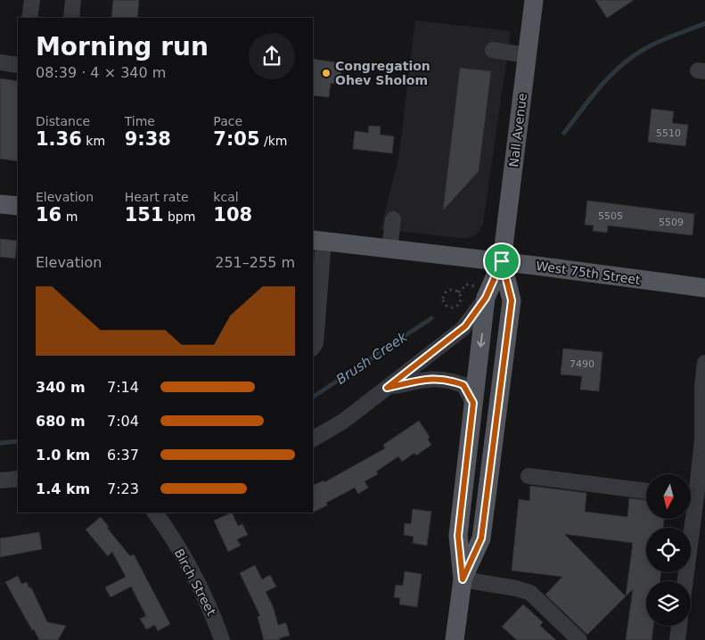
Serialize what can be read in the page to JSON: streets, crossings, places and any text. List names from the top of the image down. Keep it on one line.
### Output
{"streets":{"main road":["Nall Avenue","West 75th Street"],"street":["Birch Street"]},"crossings":[["Nall Avenue","West 75th Street"]],"water":["Brush Creek"],"places":["Congregation Ohev Sholom"],"house_numbers":["5510","5505","5509","7490"],"north":"bottom","page":{"heading":["Morning run","08:39 · 4 × 340 m"],"stats":[["Distance","1.36 km"],["Time","9:38"],["Pace","7:05 /km"],["Elevation","16 m"],["Heart rate","151 bpm"],["kcal","108"]],"chart":["Elevation","251–255 m"],"list":[{"name":"340 m","note":"7:14"},{"name":"680 m","note":"7:04"},{"name":"1.0 km","note":"6:37"},{"name":"1.4 km","note":"7:23"}]}}
